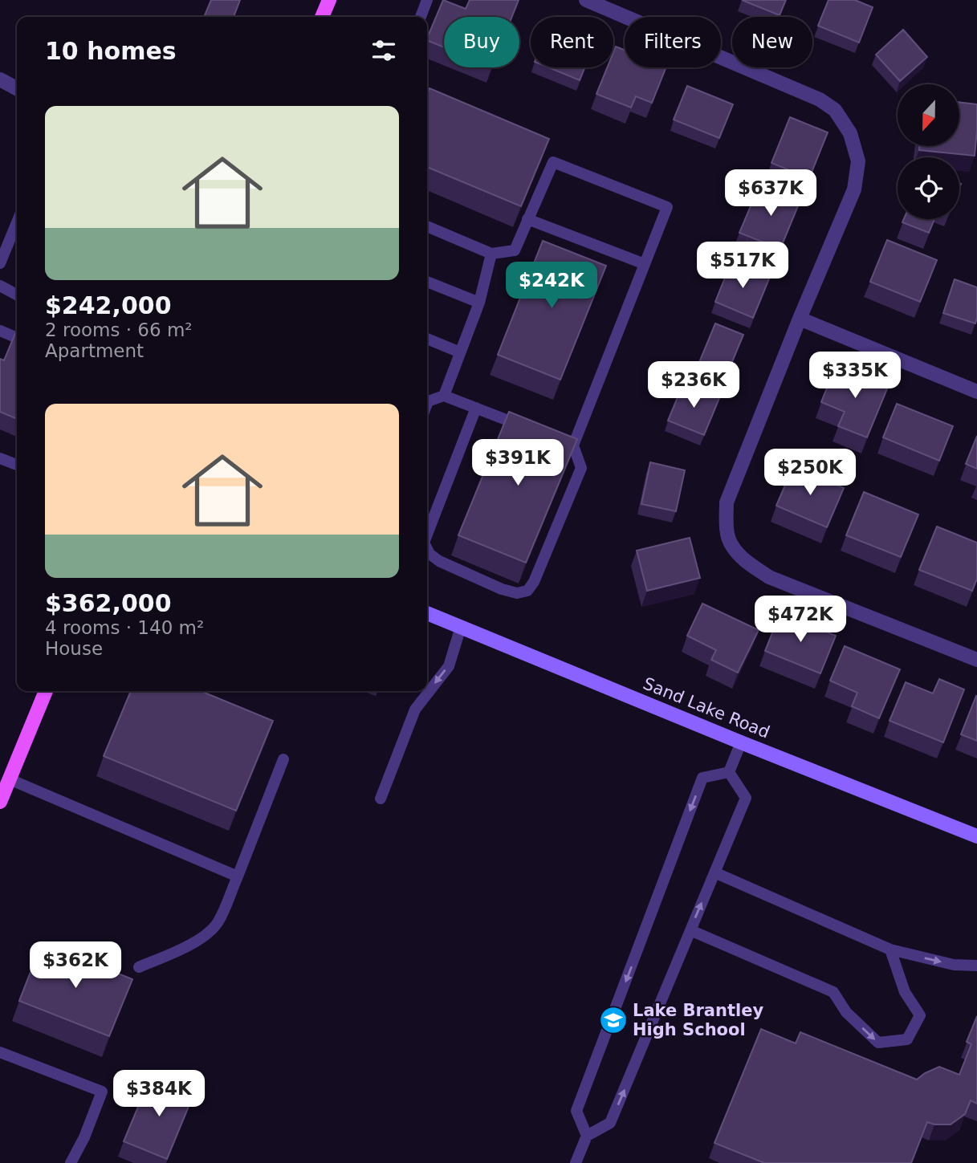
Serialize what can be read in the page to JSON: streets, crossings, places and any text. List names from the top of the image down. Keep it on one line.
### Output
{"streets":{"street":["Sand Lake Road"]},"places":{"school or university":["Lake Brantley High School"]},"north":"bottom","page":{"chip":["Buy","Rent","Filters","New"],"heading":"10 homes","list":[{"name":"$242,000","note":"2 rooms · 66 m² · Apartment"},{"name":"$362,000","note":"4 rooms · 140 m² · House"}],"price":["$637K","$517K","$242K","$335K","$236K","$391K","$250K","$472K","$362K","$384K"]}}
